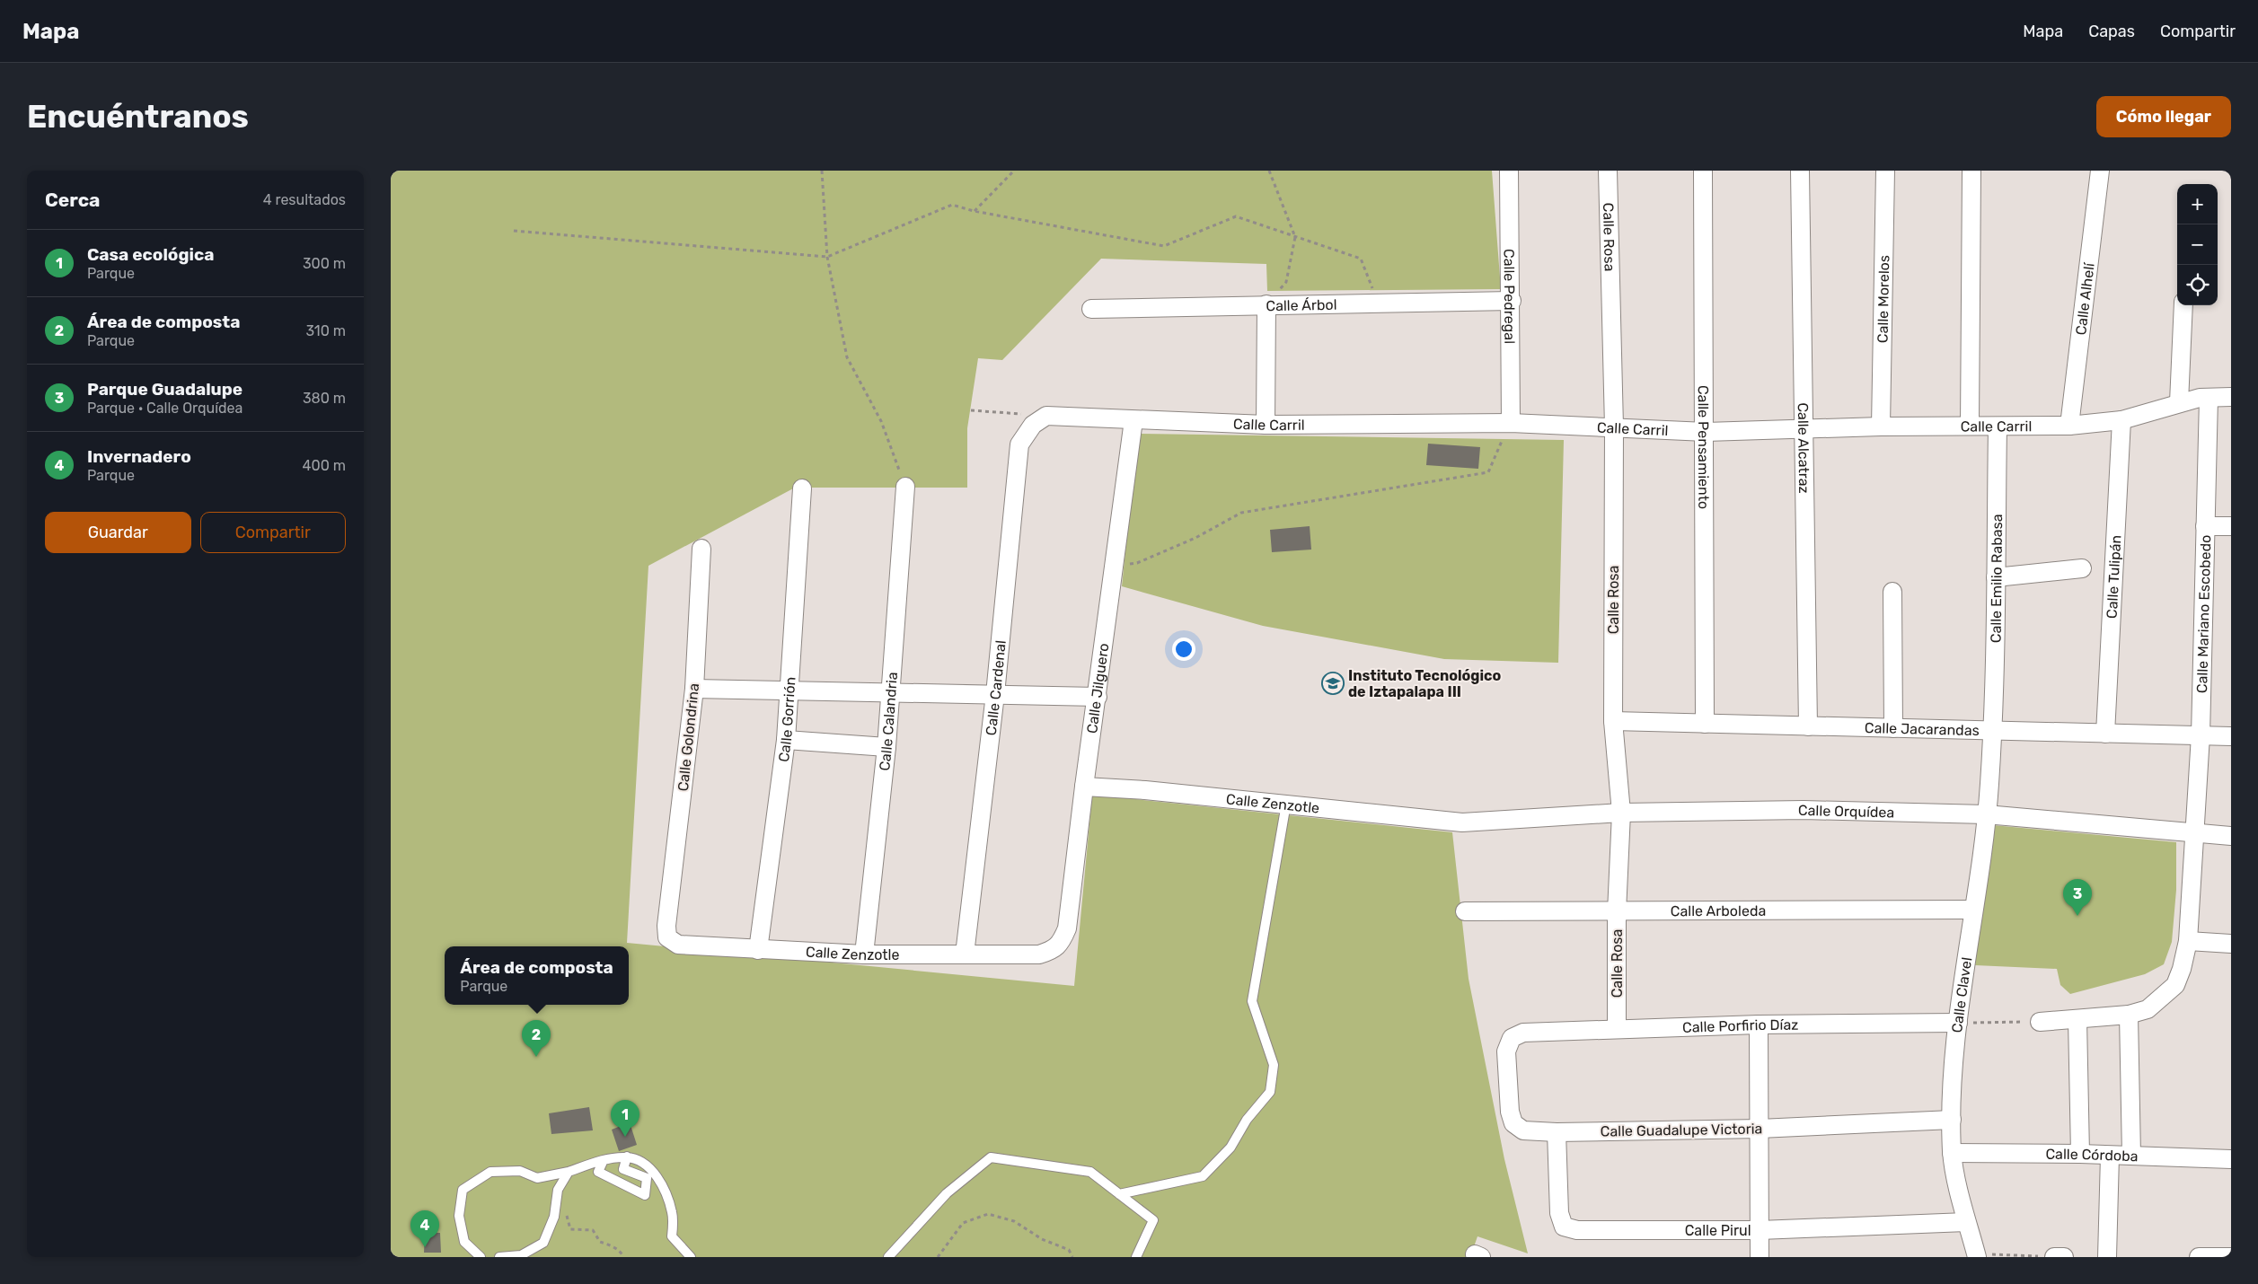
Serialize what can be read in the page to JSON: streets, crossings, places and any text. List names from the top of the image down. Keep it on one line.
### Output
{"streets":{"street":["Calle Rosa","Calle Pedregal","Calle Alhelí","Calle Morelos","Calle Árbol","Calle Carril","Calle Pensamiento","Calle Alcatraz","Calle Tulipán","Calle Emilio Rabasa","Calle Mariano Escobedo","Calle Cardenal","Calle Jilguero","Calle Gorrión","Calle Calandria","Calle Jacarandas","Calle Golondrina","Calle Zenzotle","Calle Orquídea","Calle Arboleda","Calle Clavel","Calle Porfirio Díaz","Calle Guadalupe Victoria","Calle Córdoba","Calle Pirul"]},"crossings":[["Calle Rosa","Calle Carril"],["Calle Rosa","Calle Jacarandas"],["Calle Rosa","Calle Orquídea"],["Calle Rosa","Calle Arboleda"],["Calle Rosa","Calle Porfirio Díaz"],["Calle Pedregal","Calle Árbol"],["Calle Pedregal","Calle Carril"],["Calle Alhelí","Calle Carril"],["Calle Morelos","Calle Carril"],["Calle Carril","Calle Pensamiento"],["Calle Carril","Calle Alcatraz"],["Calle Carril","Calle Tulipán"],["Calle Carril","Calle Emilio Rabasa"],["Calle Carril","Calle Mariano Escobedo"],["Calle Carril","Calle Cardenal"],["Calle Carril","Calle Jilguero"],["Calle Pensamiento","Calle Jacarandas"],["Calle Alcatraz","Calle Jacarandas"],["Calle Tulipán","Calle Jacarandas"],["Calle Emilio Rabasa","Calle Jacarandas"],["Calle Emilio Rabasa","Calle Clavel"],["Calle Mariano Escobedo","Calle Jacarandas"],["Calle Mariano Escobedo","Calle Orquídea"],["Calle Cardenal","Calle Zenzotle"],["Calle Jilguero","Calle Zenzotle"],["Calle Gorrión","Calle Zenzotle"],["Calle Calandria","Calle Zenzotle"],["Calle Jacarandas","Calle Clavel"],["Calle Golondrina","Calle Zenzotle"],["Calle Zenzotle","Calle Orquídea"],["Calle Orquídea","Calle Clavel"],["Calle Arboleda","Calle Clavel"],["Calle Clavel","Calle Porfirio Díaz"],["Calle Clavel","Calle Guadalupe Victoria"],["Calle Clavel","Calle Córdoba"],["Calle Clavel","Calle Pirul"],["Calle Porfirio Díaz","Calle Guadalupe Victoria"],["Calle Guadalupe Victoria","Calle Pirul"]],"places":{"school or university":["Instituto Tecnológico de Iztapalapa III"]},"page":{"header":"Mapa","nav":["Mapa","Capas","Compartir"],"buttons":["Cómo llegar",["Guardar","Compartir"]],"title":"Encuéntranos","heading":["Cerca","4 resultados"],"map_buttons":["+","−"],"list":[{"mark":"1","name":"Casa ecológica","note":"Parque","value":"300 m"},{"mark":"2","name":"Área de composta","note":"Parque","value":"310 m"},{"mark":"3","name":"Parque Guadalupe","note":"Parque · Calle Orquídea","value":"380 m"},{"mark":"4","name":"Invernadero","note":"Parque","value":"400 m"}],"pins":["3","2","1","4"],"popup":["Área de composta","Parque"]}}
